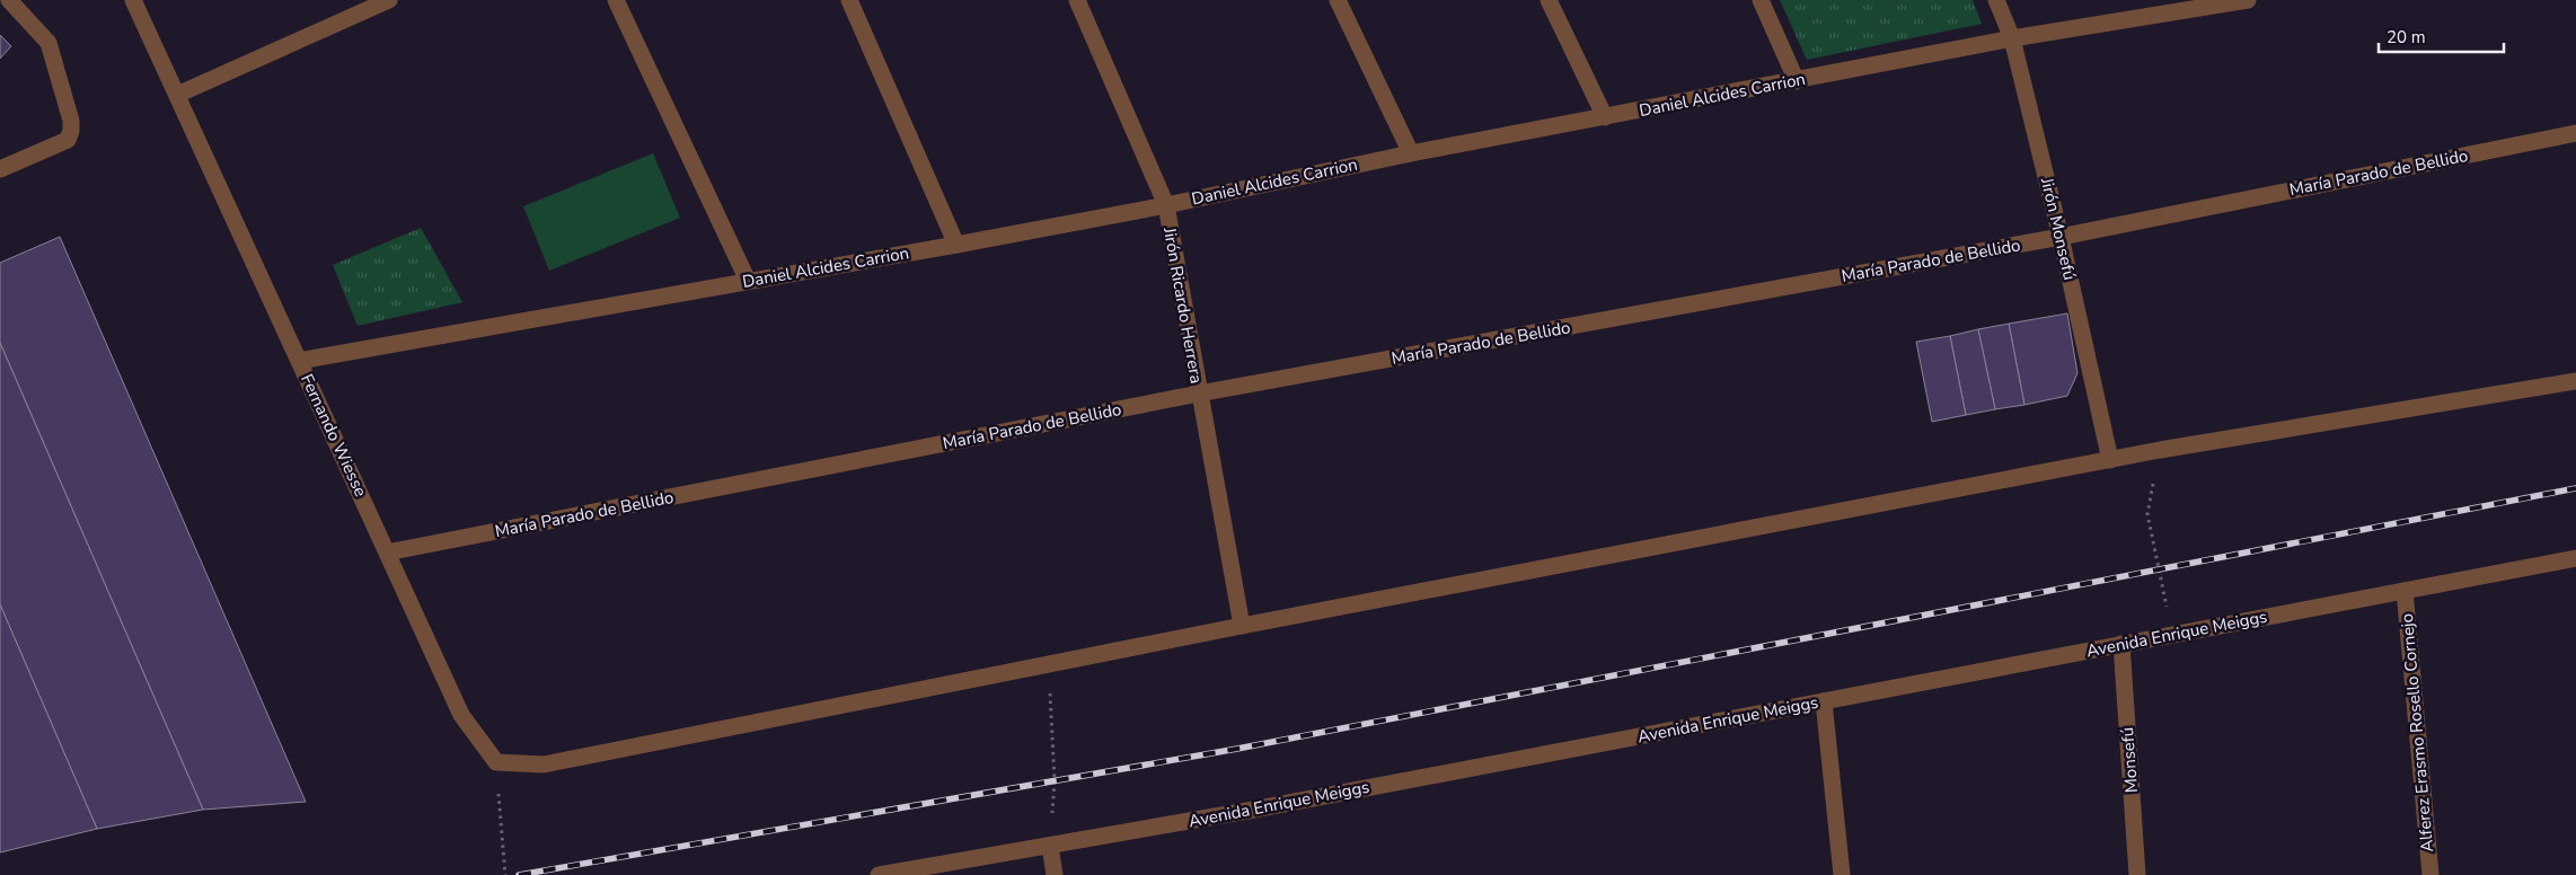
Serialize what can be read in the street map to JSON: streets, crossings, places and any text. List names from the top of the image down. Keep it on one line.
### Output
{"streets":{"street":["Daniel Alcides Carrion","María Parado de Bellido","Jirón Monsefú","Jirón Ricardo Herrera","Fernando Wiesse","Avenida Enrique Meiggs","Alferez Erasmo Rosello Cornejo","Monsefú"]},"crossings":[["Daniel Alcides Carrion","Jirón Monsefú"],["Daniel Alcides Carrion","Jirón Ricardo Herrera"],["Daniel Alcides Carrion","Fernando Wiesse"],["María Parado de Bellido","Jirón Monsefú"],["María Parado de Bellido","Jirón Ricardo Herrera"],["María Parado de Bellido","Fernando Wiesse"],["Avenida Enrique Meiggs","Alferez Erasmo Rosello Cornejo"],["Avenida Enrique Meiggs","Monsefú"]],"scale_bar":"20 m"}
